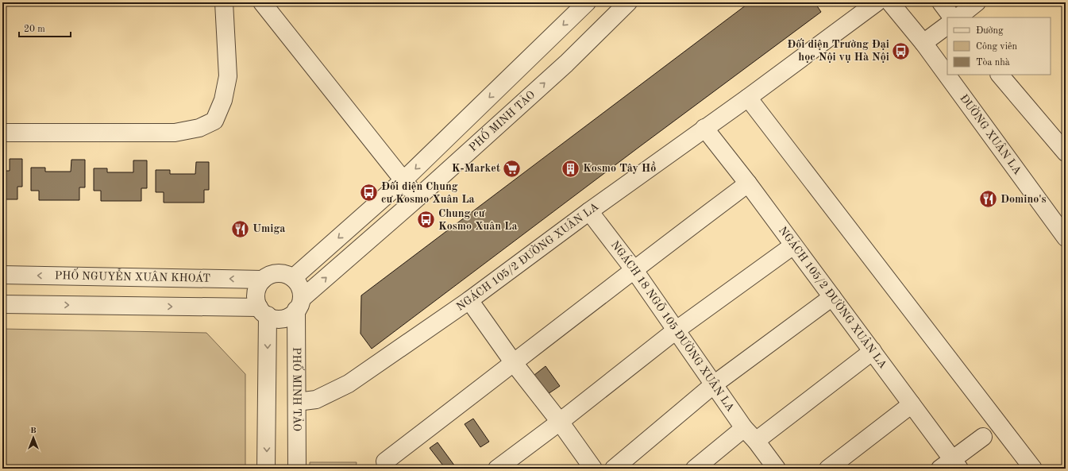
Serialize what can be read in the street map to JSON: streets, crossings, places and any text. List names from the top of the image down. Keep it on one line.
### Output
{"streets":{"street":["PHỐ MINH TẢO","ĐƯỜNG XUÂN LA","NGÁCH 105/2 ĐƯỜNG XUÂN LA","PHỐ NGUYỄN XUÂN KHOÁT","NGÁCH 18 NGÕ 105 ĐƯỜNG XUÂN LA"]},"crossings":[["PHỐ MINH TẢO","NGÁCH 105/2 ĐƯỜNG XUÂN LA"],["PHỐ MINH TẢO","PHỐ NGUYỄN XUÂN KHOÁT"],["NGÁCH 105/2 ĐƯỜNG XUÂN LA","NGÁCH 18 NGÕ 105 ĐƯỜNG XUÂN LA"]],"places":{"bus stop":["Đối diện Trường Đại học Nội vụ Hà Nội","Đối diện Chung cư Kosmo Xuân La","Chung cư Kosmo Xuân La"],"supermarket":["K-Market"],"building":["Kosmo Tây Hồ"],"restaurant":["Domino's","Umiga"]},"legend":["Đường","Công viên","Tòa nhà"],"scale_bar":"20 m","north":"top"}
